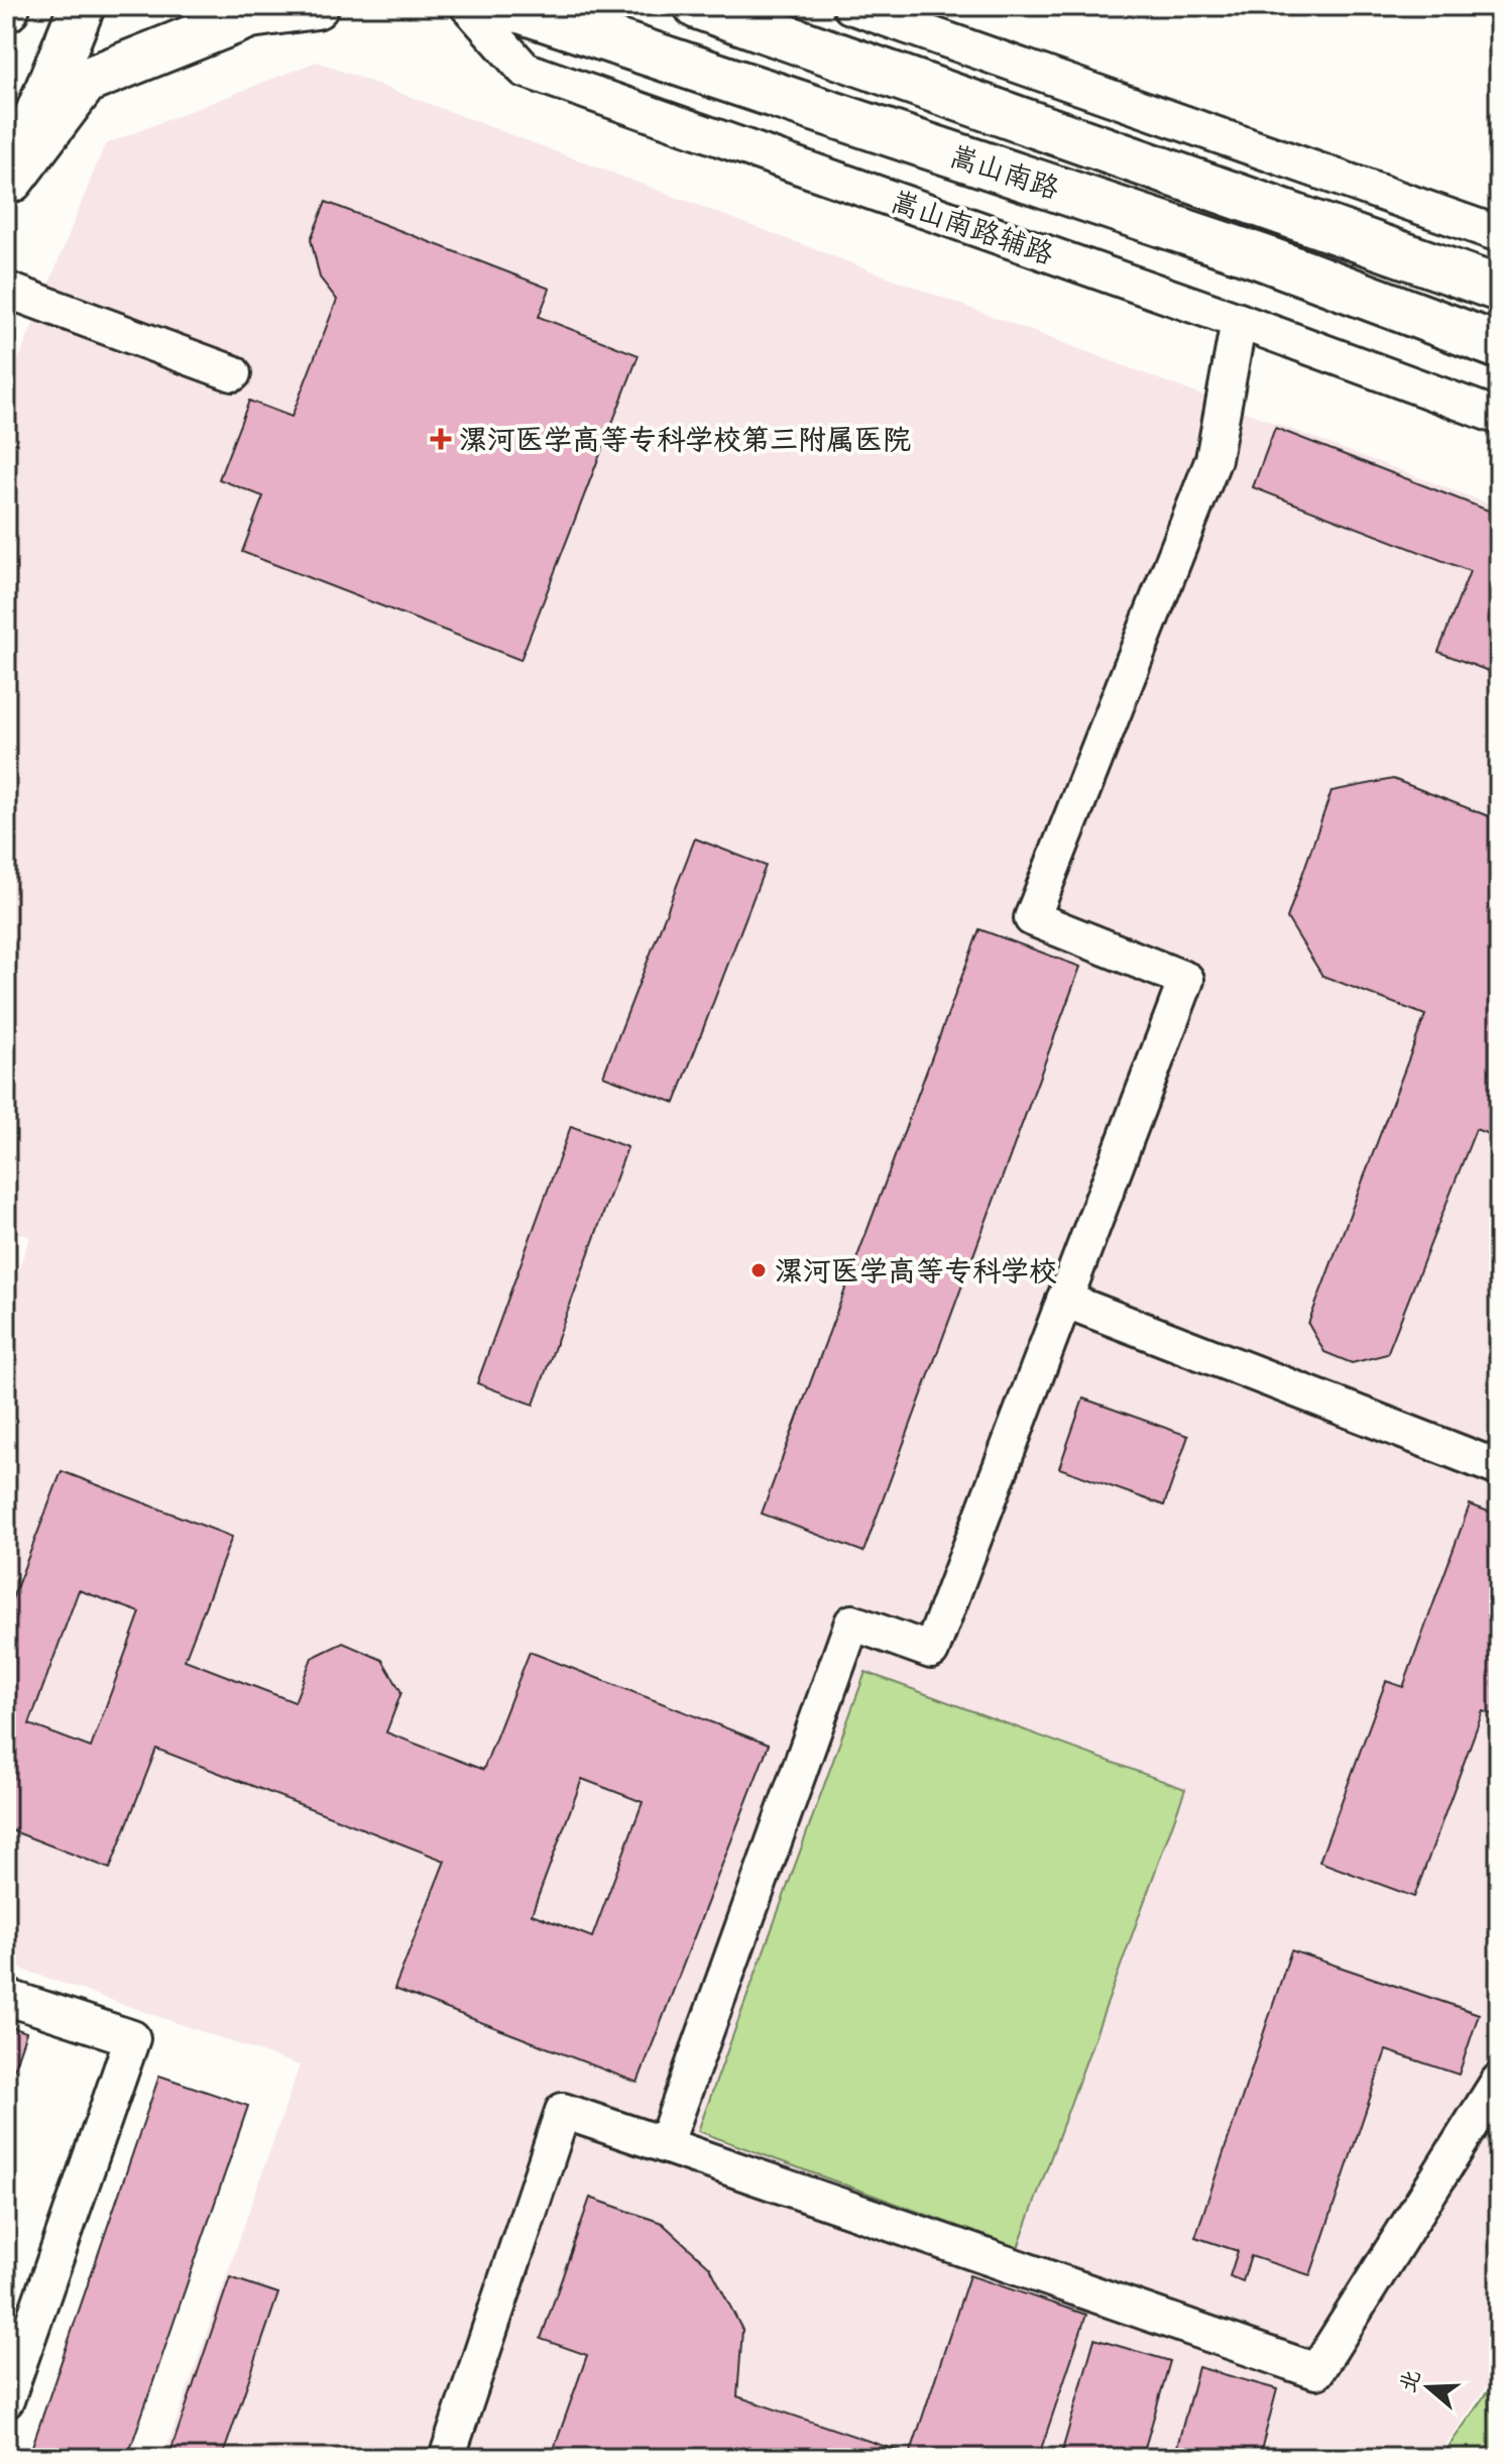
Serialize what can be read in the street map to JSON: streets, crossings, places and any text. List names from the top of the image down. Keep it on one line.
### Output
{"streets":{"main road":["嵩山南路"],"street":["嵩山南路辅路"]},"places":{"health":["漯河医学高等专科学校第三附属医院"],"other":["漯河医学高等专科学校"]},"north":"left"}
